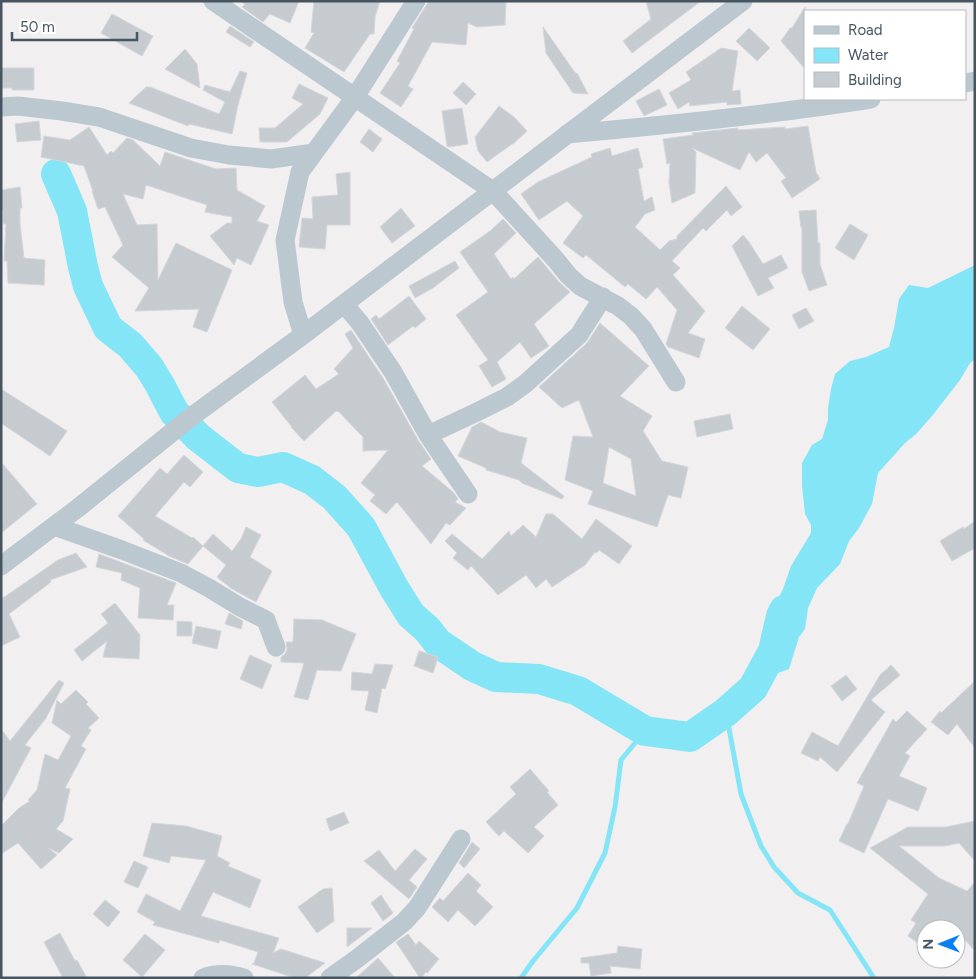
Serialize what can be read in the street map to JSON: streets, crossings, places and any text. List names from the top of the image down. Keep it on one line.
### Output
{"legend":["Road","Water","Building"],"scale_bar":"50 m","north":"left"}
